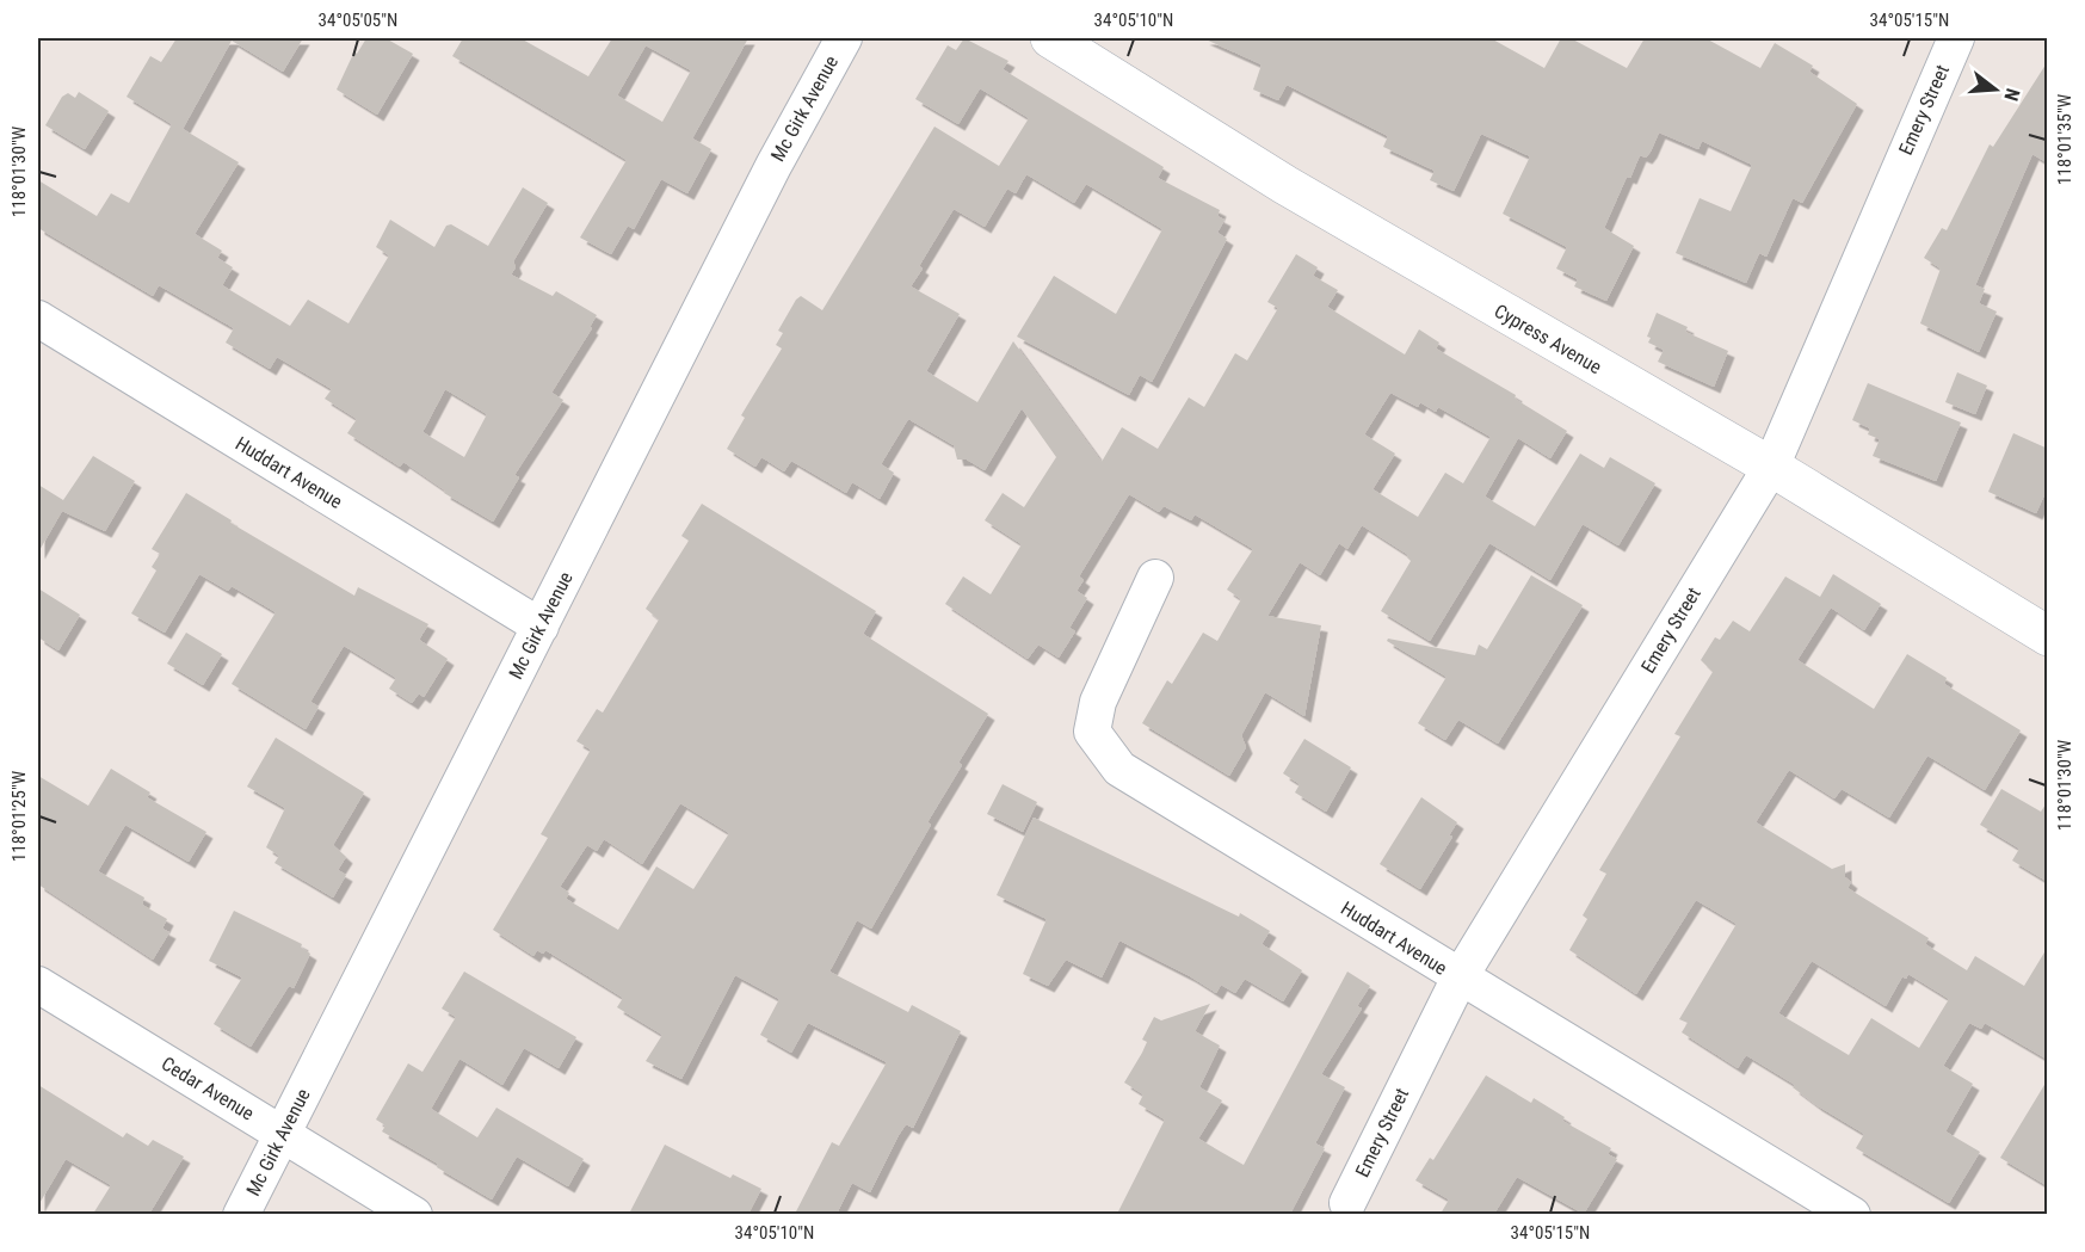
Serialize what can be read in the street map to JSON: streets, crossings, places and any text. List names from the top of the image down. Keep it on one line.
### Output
{"streets":{"street":["Mc Girk Avenue","Emery Street","Cypress Avenue","Huddart Avenue","Cedar Avenue"]},"crossings":[["Mc Girk Avenue","Huddart Avenue"],["Mc Girk Avenue","Cedar Avenue"],["Emery Street","Cypress Avenue"],["Emery Street","Huddart Avenue"]],"north":"right","coordinates":["34°05'05\"N","34°05'10\"N","34°05'15\"N","118°01'35\"W","118°01'30\"W","118°01'25\"W"]}
